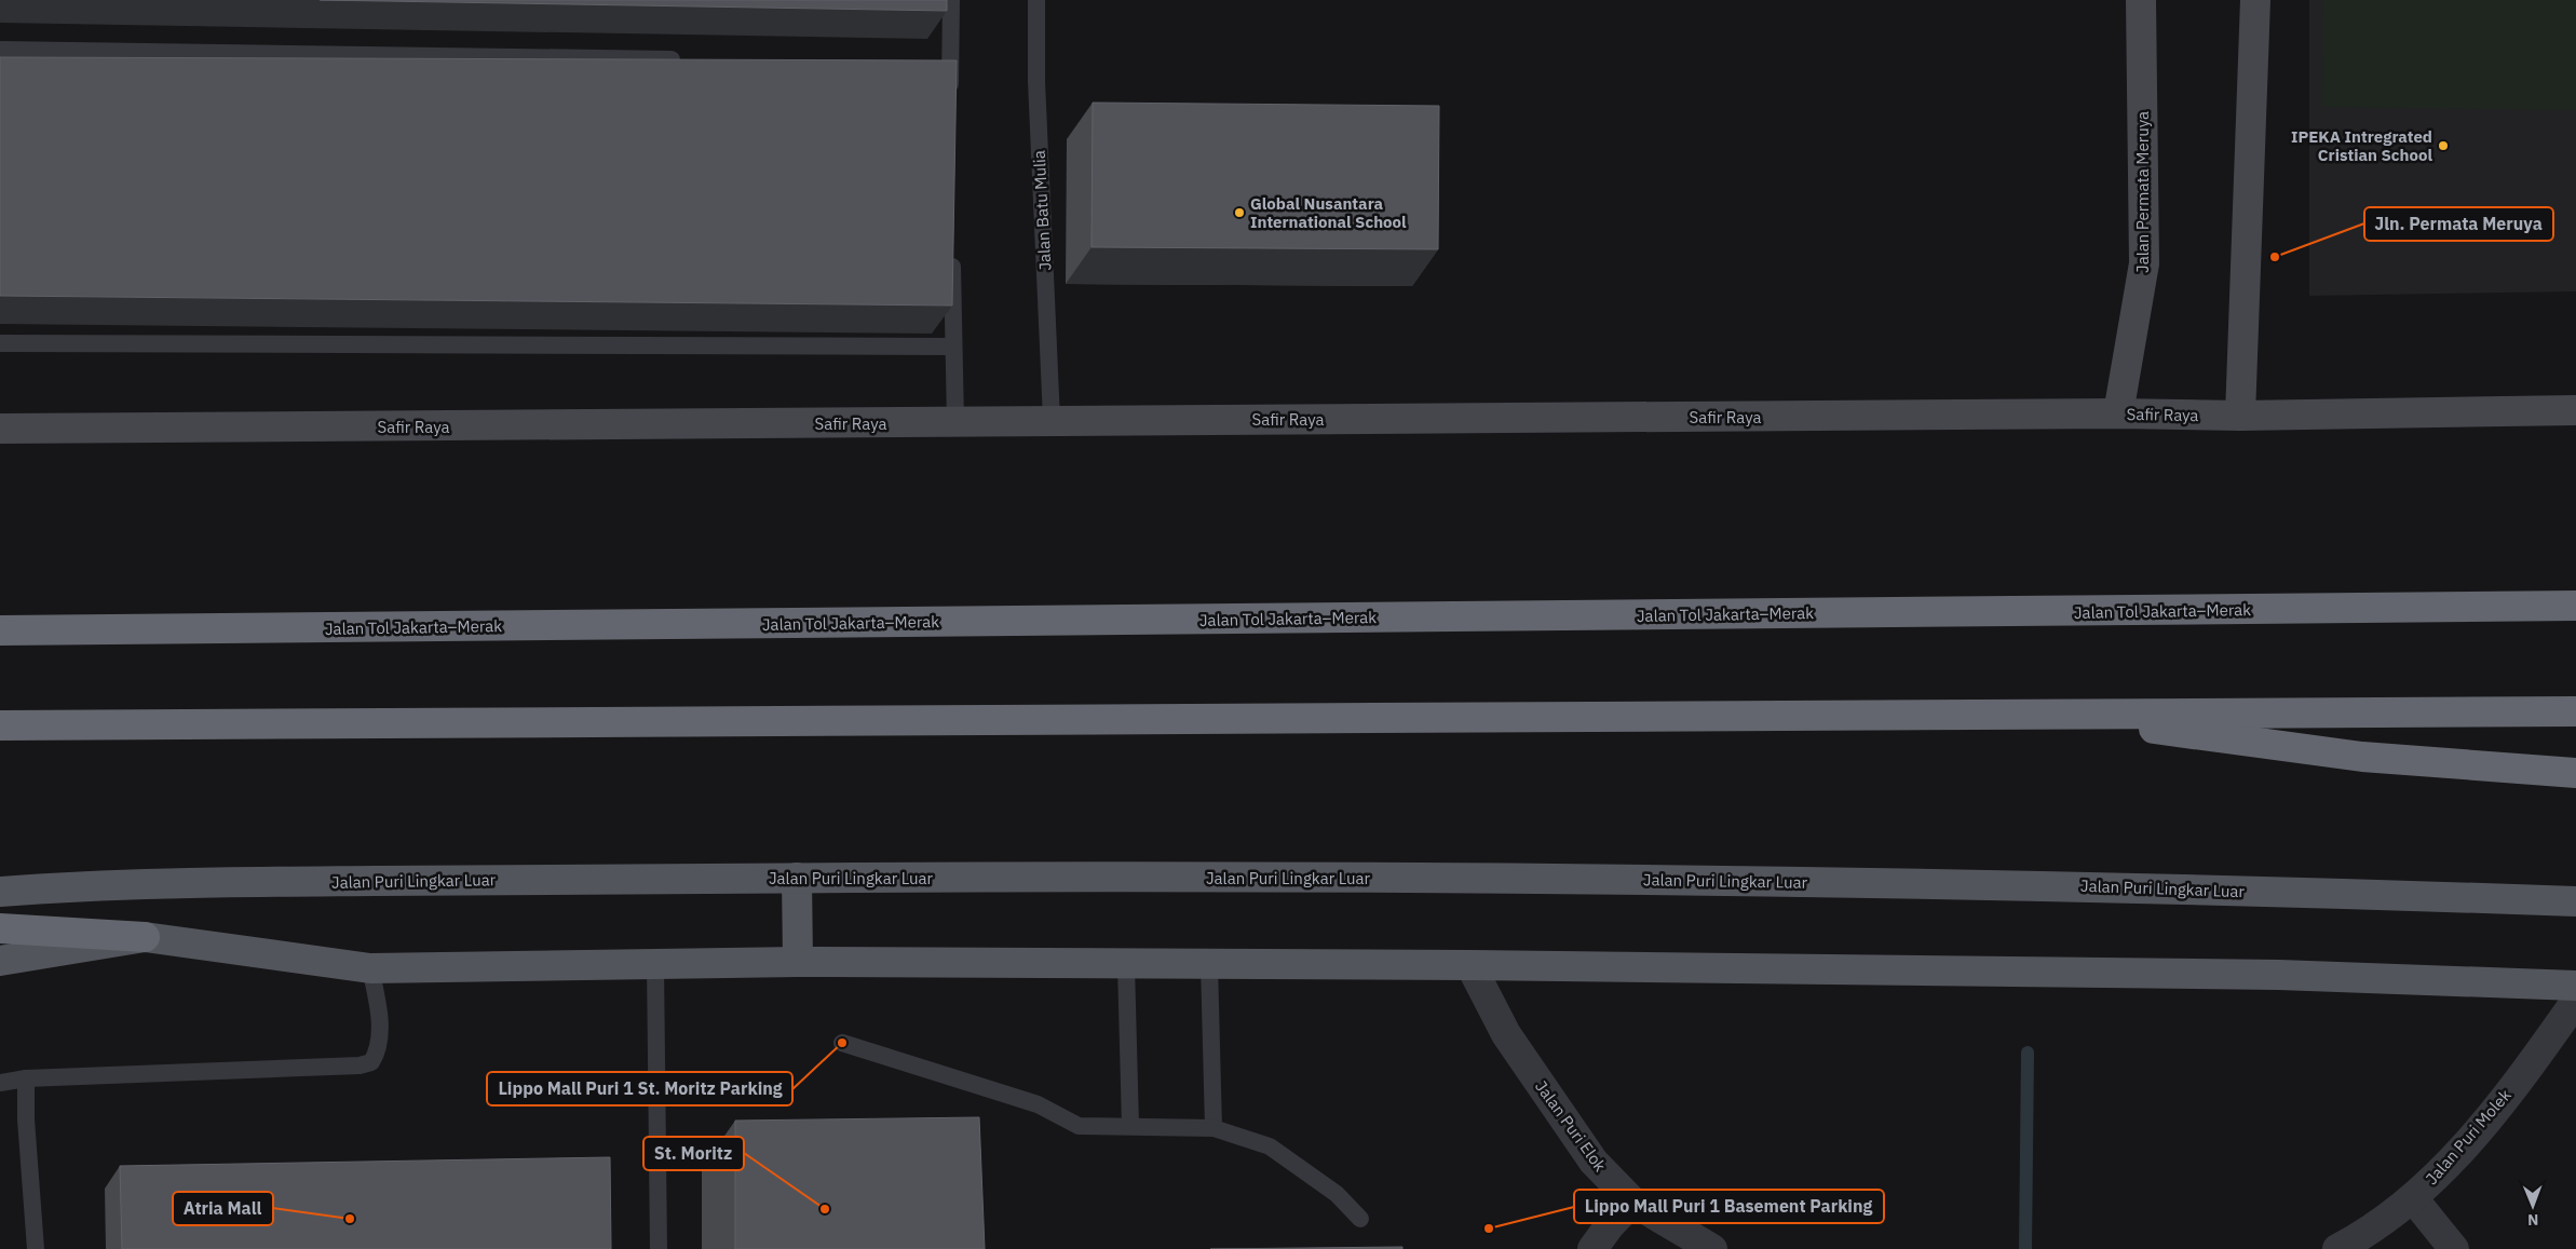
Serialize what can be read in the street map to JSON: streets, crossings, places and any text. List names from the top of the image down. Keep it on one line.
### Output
{"streets":{"highway":["Jalan Tol Jakarta–Merak"],"main road":["Jalan Puri Lingkar Luar"],"street":["Jalan Permata Meruya","Safir Raya","Jalan Puri Elok","Jalan Puri Molek"],"lane":["Jalan Batu Mulia"]},"crossings":[["Jalan Permata Meruya","Safir Raya"],["Jalan Batu Mulia","Safir Raya"]],"places":["IPEKA Intregrated Cristian School","Global Nusantara International School","Jln. Permata Meruya","Lippo Mall Puri 1 St. Moritz Parking","St. Moritz","Atria Mall","Lippo Mall Puri 1 Basement Parking"],"north":"bottom"}
